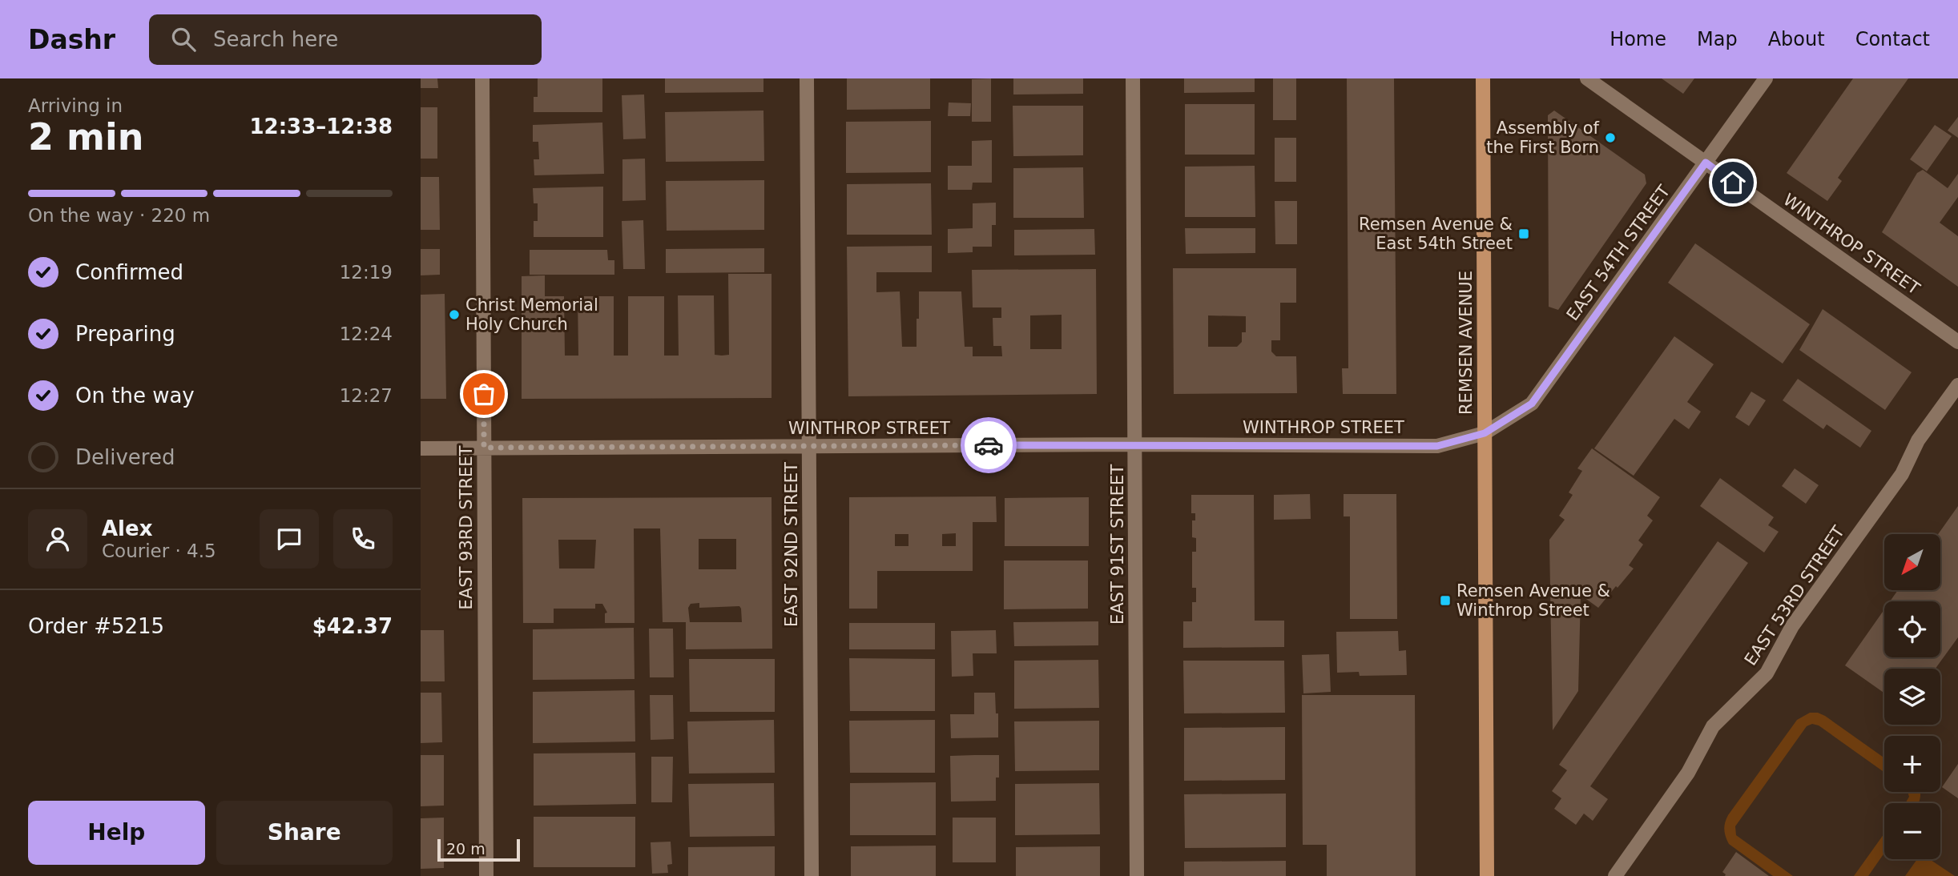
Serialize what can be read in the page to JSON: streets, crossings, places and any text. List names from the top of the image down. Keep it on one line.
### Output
{"streets":{"main road":["REMSEN AVENUE"],"street":["WINTHROP STREET","EAST 54TH STREET","EAST 93RD STREET","EAST 92ND STREET","EAST 91ST STREET","EAST 53RD STREET"]},"crossings":[["WINTHROP STREET","EAST 54TH STREET"],["WINTHROP STREET","REMSEN AVENUE"],["WINTHROP STREET","EAST 93RD STREET"],["WINTHROP STREET","EAST 92ND STREET"],["WINTHROP STREET","EAST 91ST STREET"],["EAST 54TH STREET","REMSEN AVENUE"]],"places":{"other":["Assembly of the First Born","Christ Memorial Holy Church"],"transit":["Remsen Avenue & East 54th Street","Remsen Avenue & Winthrop Street"]},"scale_bar":"20 m","north":"bottom left","page":{"header":"Dashr","search":"Search here","nav":["Home","Map","About","Contact"],"heading":["2 min","Arriving in","12:33–12:38"],"panel":["Alex","Courier · 4.5","Order #5215","$42.37"],"bar":"On the way · 220 m","list":[["Confirmed","12:19"],["Preparing","12:24"],["On the way","12:27"],"Delivered"],"map_buttons":["+","−"],"buttons":["Help","Share"],"scale":"20 m"}}
